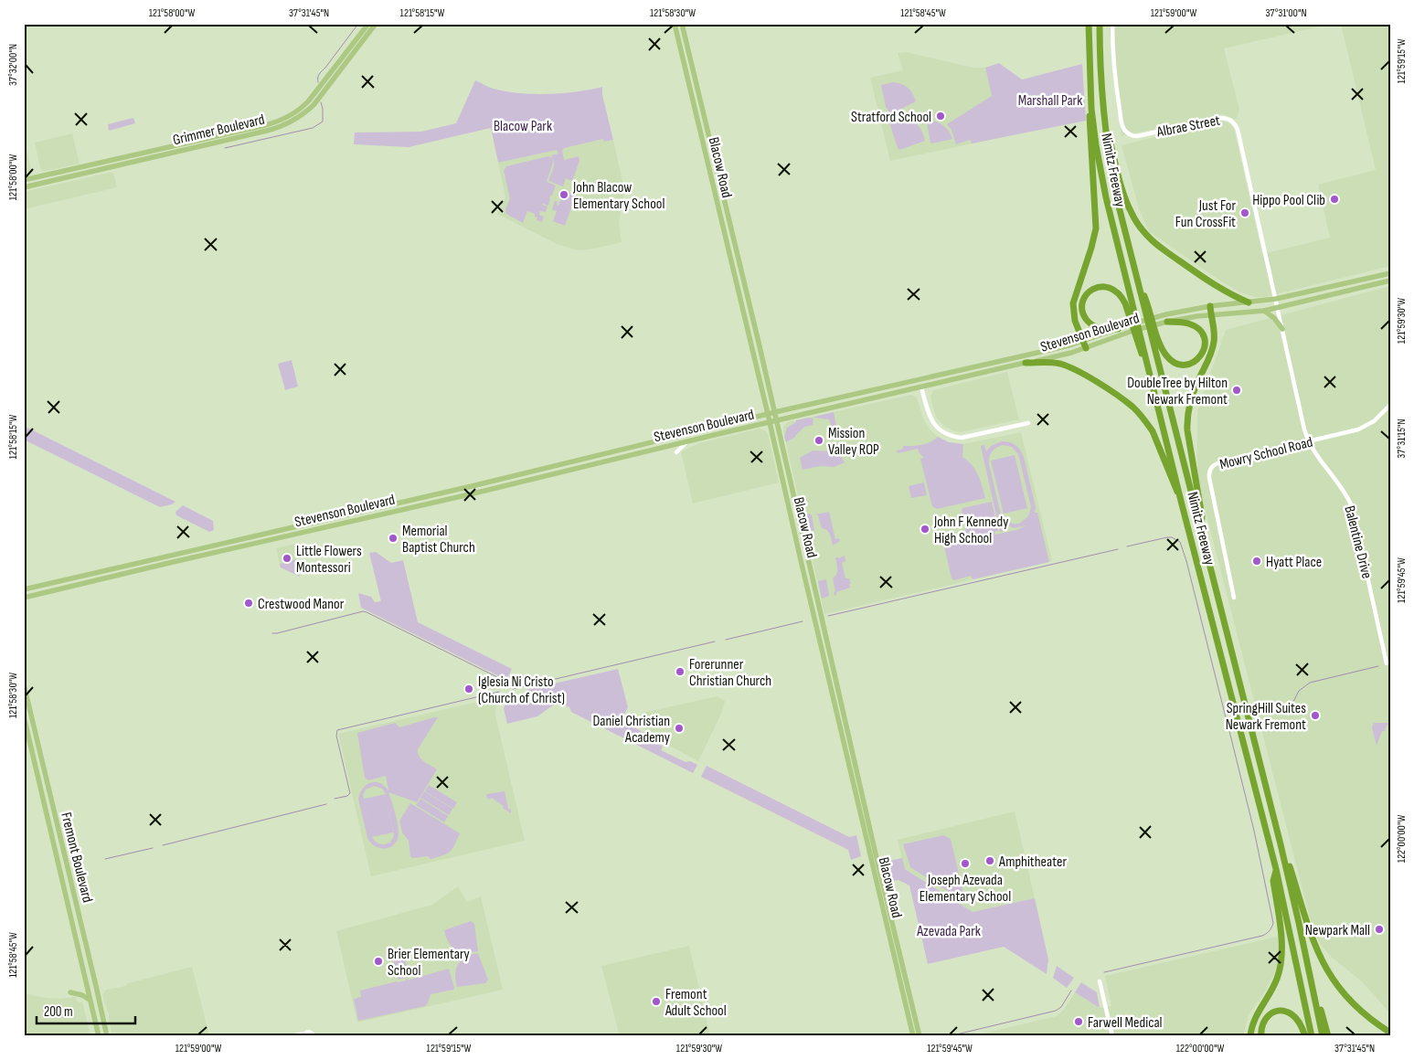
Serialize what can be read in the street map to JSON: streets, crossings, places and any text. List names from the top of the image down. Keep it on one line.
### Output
{"streets":{"highway":["Nimitz Freeway"],"main road":["Grimmer Boulevard","Blacow Road","Stevenson Boulevard","Fremont Boulevard"],"street":["Albrae Street","Mowry School Road","Balentine Drive"]},"crossings":[["Albrae Street","Stevenson Boulevard"],["Albrae Street","Balentine Drive"],["Blacow Road","Stevenson Boulevard"],["Stevenson Boulevard","Balentine Drive"],["Mowry School Road","Balentine Drive"]],"parks":["Marshall Park","Blacow Park","Azevada Park"],"places":["Stratford School","John Blacow Elementary School","Hippo Pool Clib","Just For Fun CrossFit","DoubleTree by Hilton Newark Fremont","Mission Valley ROP","John F Kennedy High School","Memorial Baptist Church","Little Flowers Montessori","Hyatt Place","Crestwood Manor","Forerunner Christian Church","Iglesia Ni Cristo (Church of Christ)","SpringHill Suites Newark Fremont","Daniel Christian Academy","Amphitheater","Joseph Azevada Elementary School","Newpark Mall","Brier Elementary School","Fremont Adult School","Farwell Medical"],"scale_bar":"200 m","coordinates":["121°58'00\"W","37°31'45\"N","121°58'15\"W","121°58'30\"W","121°58'45\"W","121°59'00\"W","37°31'00\"N","121°59'15\"W","37°32'00\"N","121°59'30\"W","37°31'15\"N","121°59'45\"W","122°00'00\"W"]}
